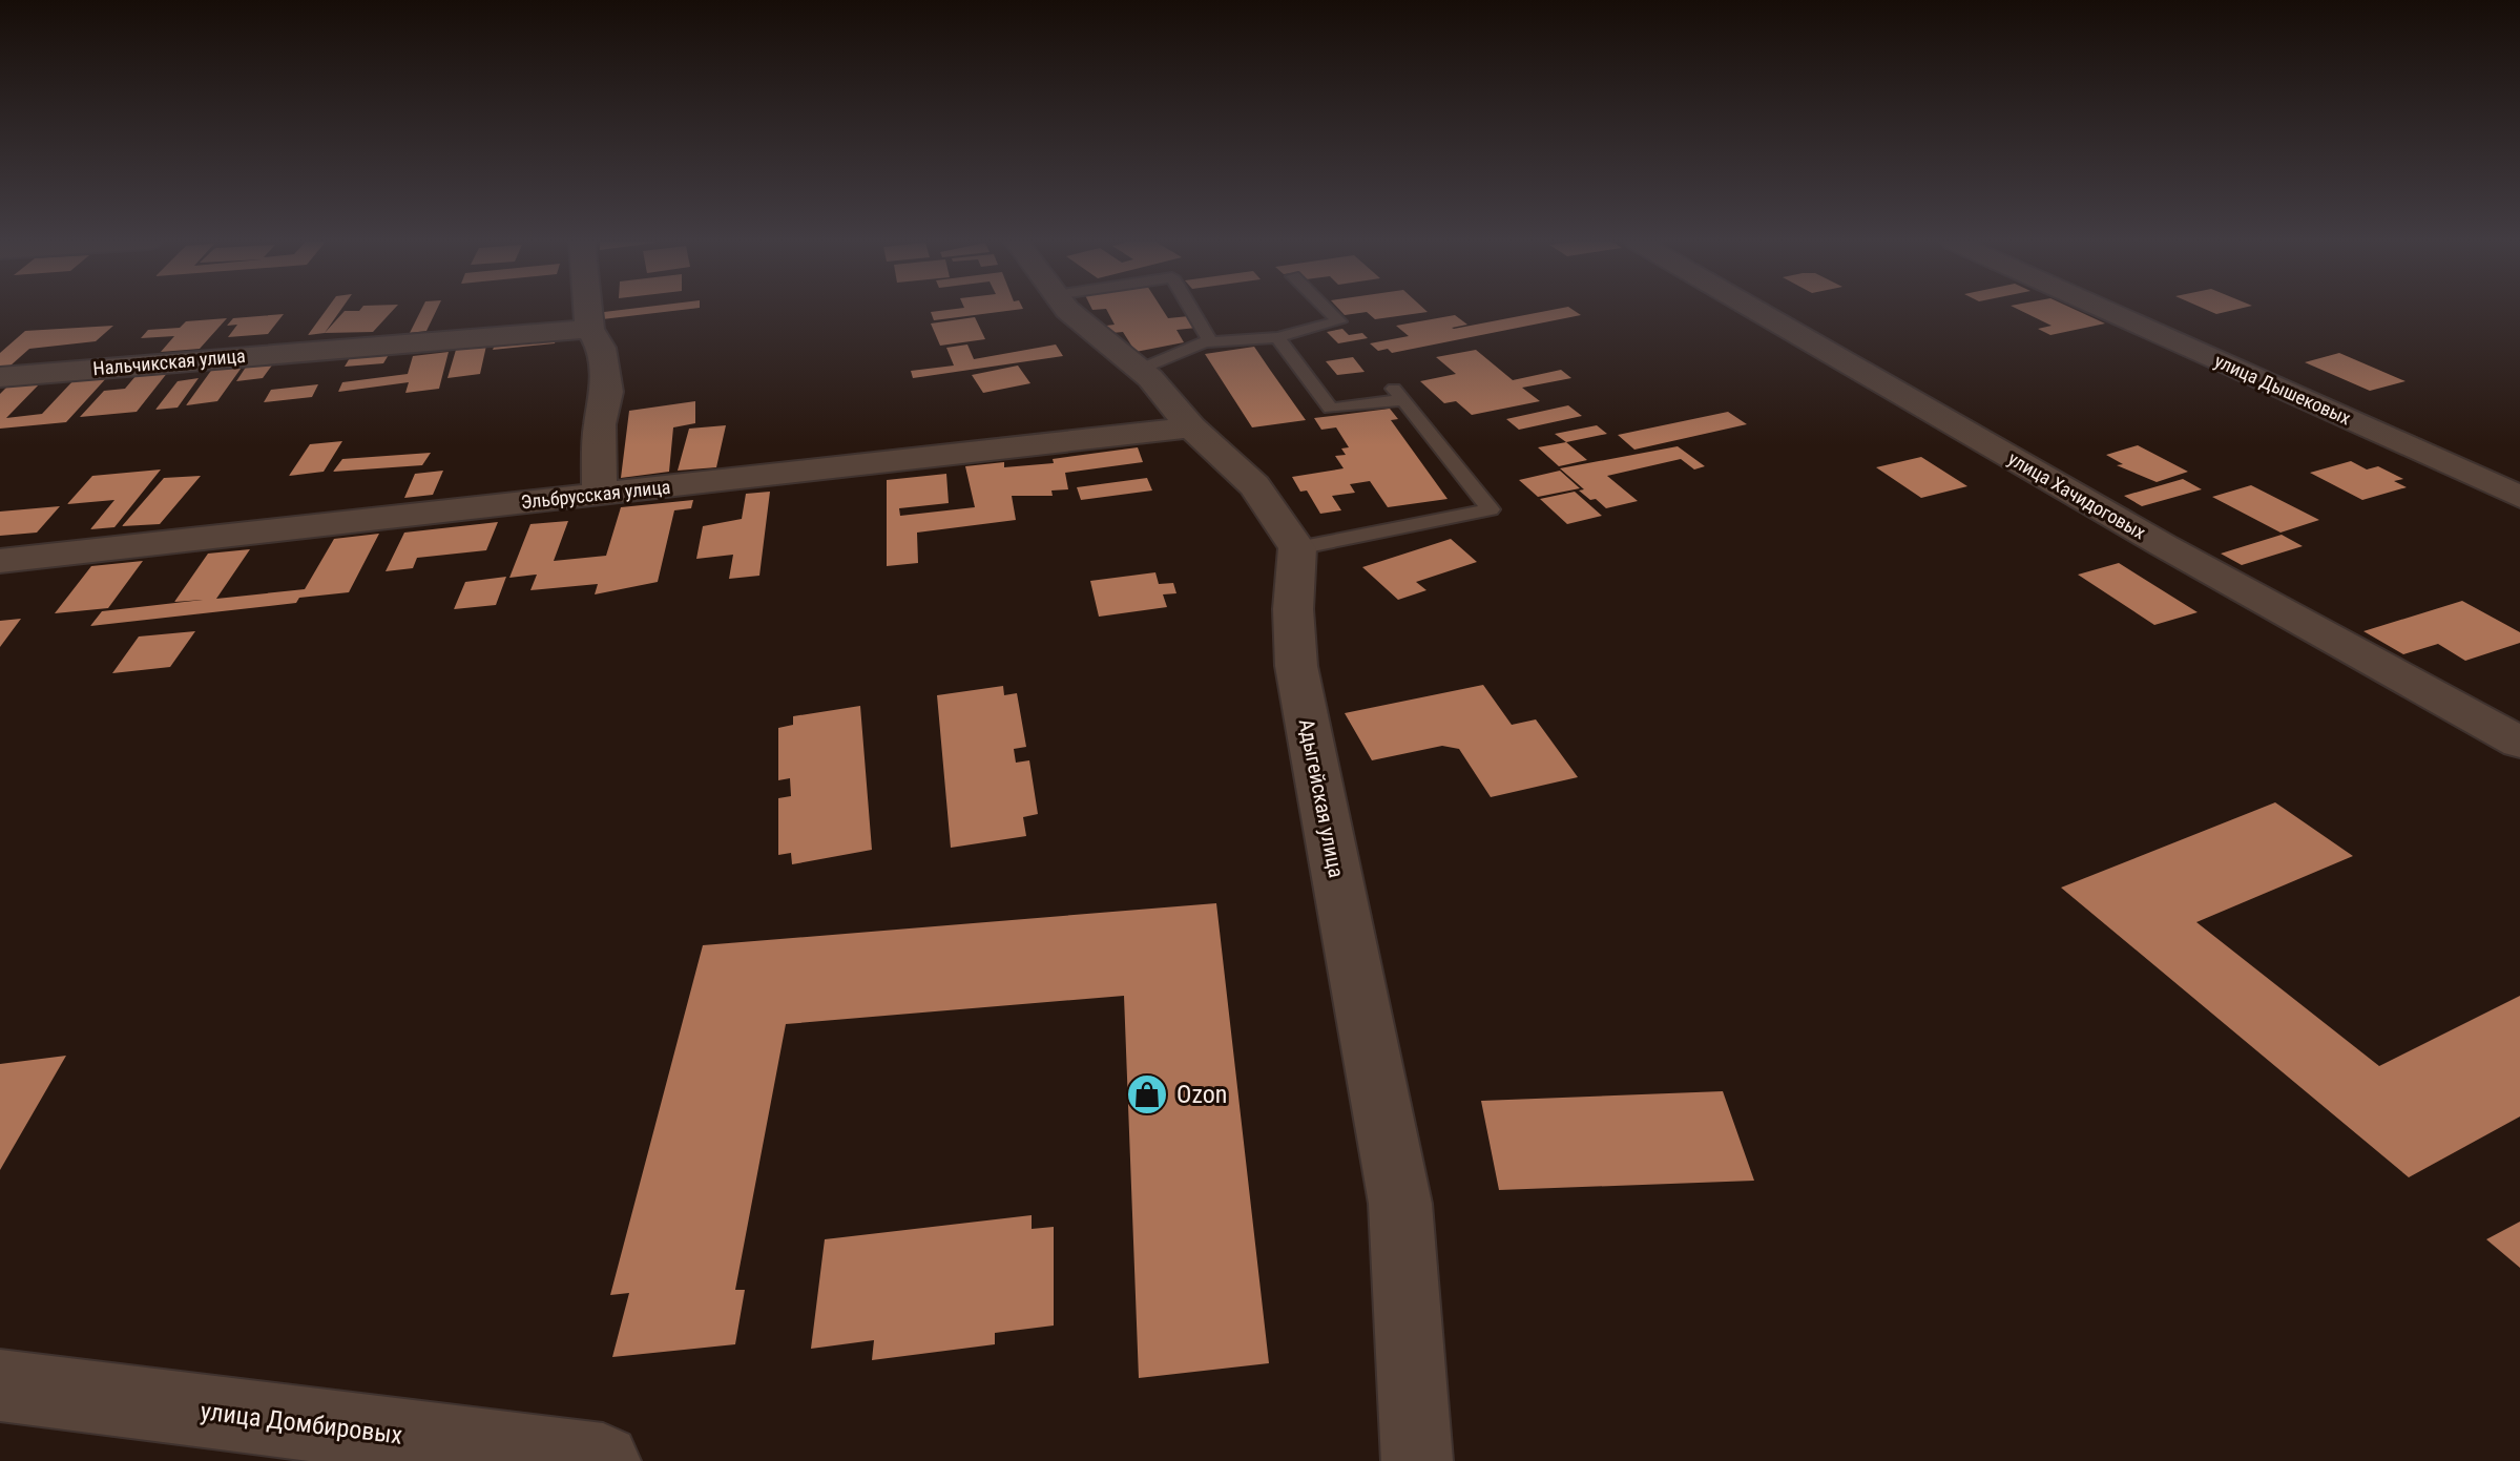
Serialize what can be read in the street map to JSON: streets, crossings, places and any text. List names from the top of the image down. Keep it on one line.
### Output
{"streets":{"street":["Нальчикская улица","улица Дышековых","Эльбрусская улица","улица Хачидоговых","Адыгейская улица","улица Домбировых"]},"places":{"shop":["Ozon"]}}
